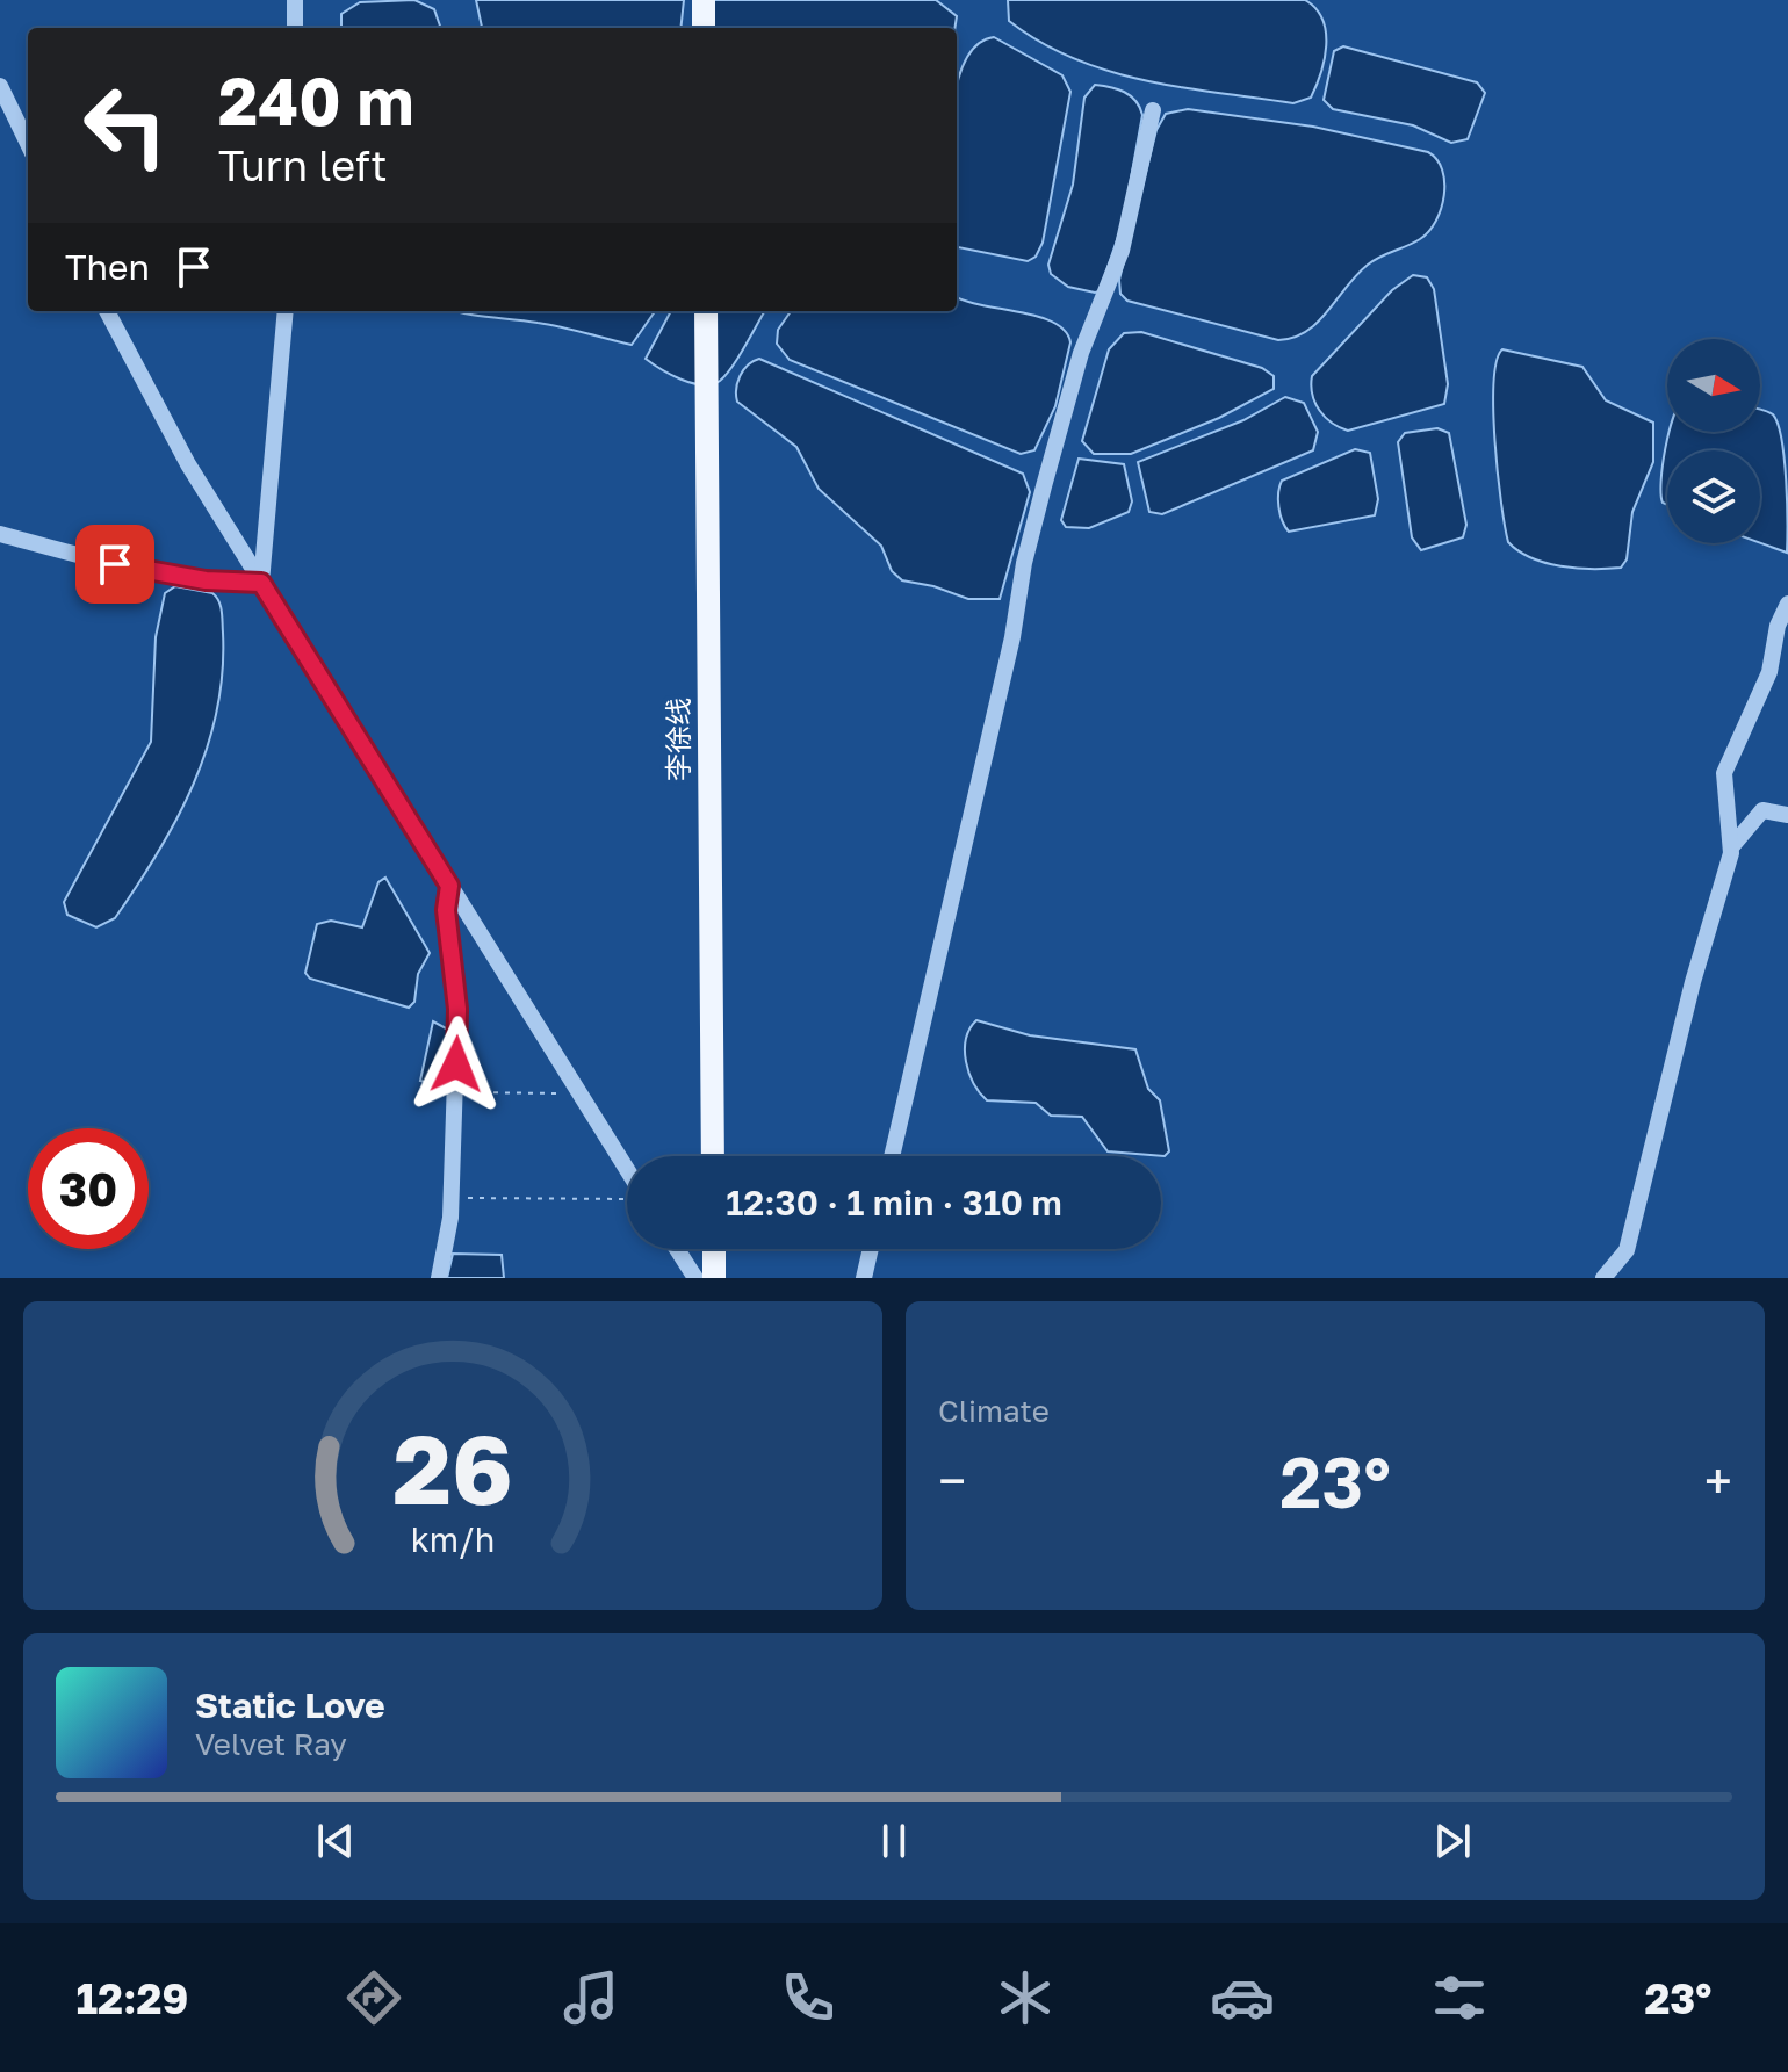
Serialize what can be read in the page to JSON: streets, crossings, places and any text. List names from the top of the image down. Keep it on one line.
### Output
{"streets":{"main road":["李徐线"]},"north":"right","page":{"turn":["240 m","Turn left"],"then":"Then","limit":"30","trip":"12:30 · 1 min · 310 m","tile":"Climate","heat":["−","23°","+"],"song":["Static Love","Velvet Ray"],"tabs":["12:29","23°"],"gauge":["26","km/h"]}}
